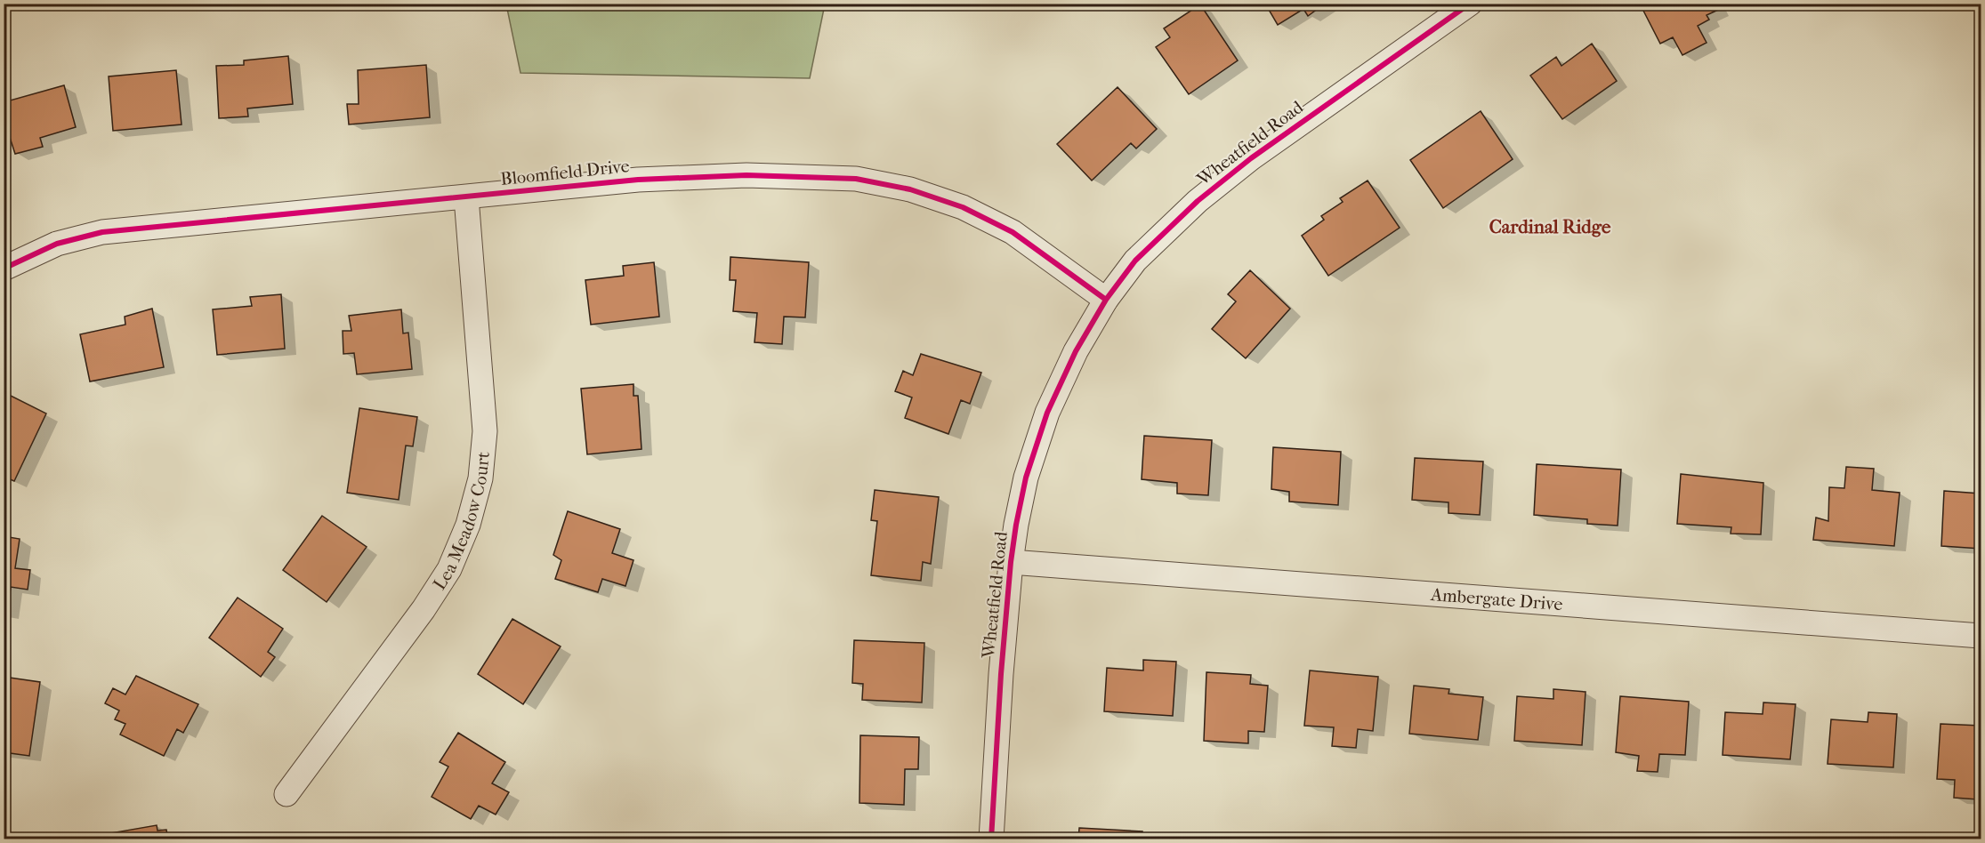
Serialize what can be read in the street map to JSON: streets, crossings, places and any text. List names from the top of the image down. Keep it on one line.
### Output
{"streets":{"street":["Wheatfield Road","Bloomfield Drive","Lea Meadow Court","Ambergate Drive"]},"crossings":[["Wheatfield Road","Bloomfield Drive"],["Wheatfield Road","Ambergate Drive"],["Bloomfield Drive","Lea Meadow Court"]],"districts":["Cardinal Ridge"]}
